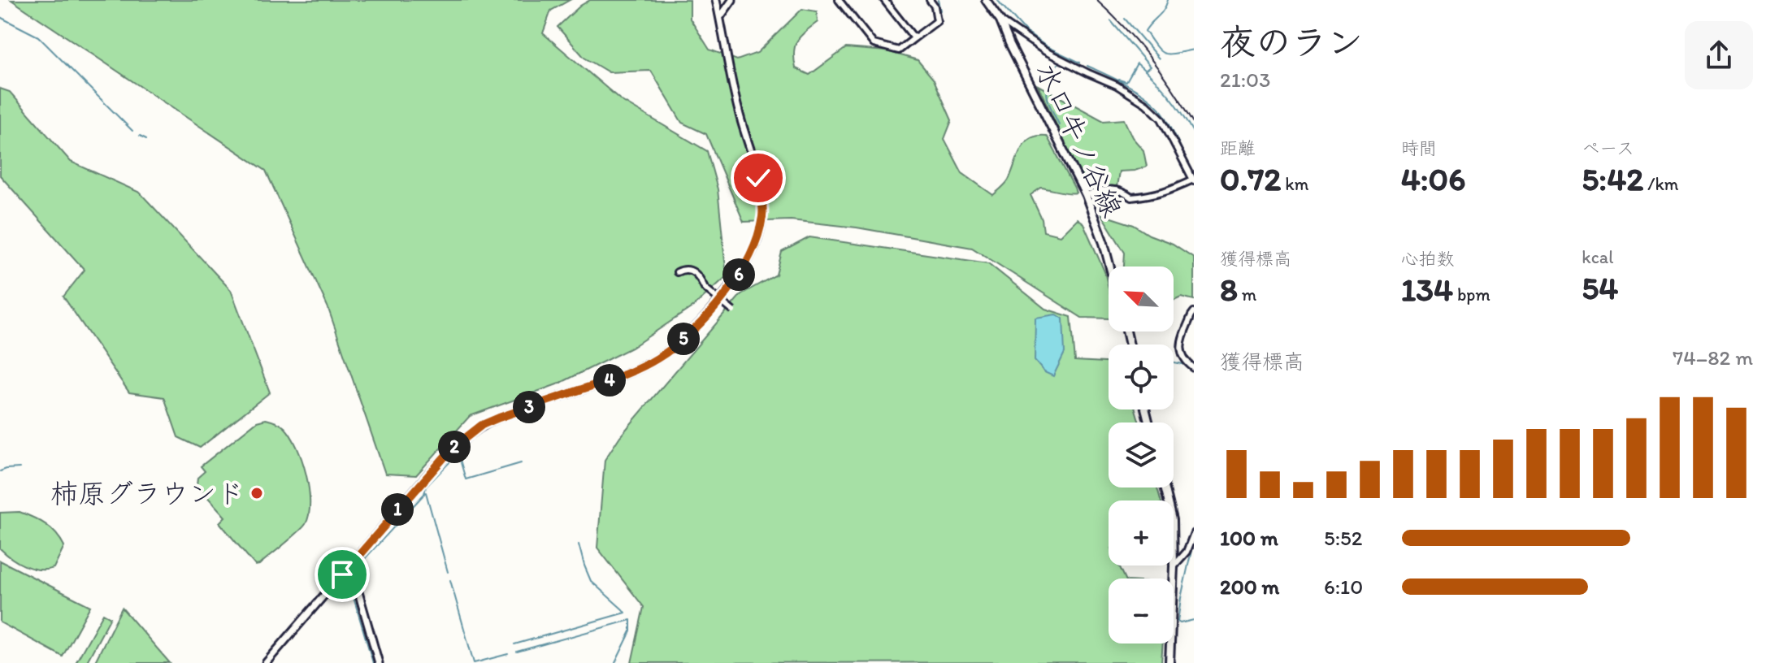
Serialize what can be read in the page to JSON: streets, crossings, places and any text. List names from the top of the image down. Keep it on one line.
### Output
{"streets":{"main road":["水口牛ノ谷線"]},"places":["柿原グラウンド"],"north":"top left","page":{"heading":["夜のラン","21:03"],"stats":[["距離","0.72 km"],["時間","4:06"],["ペース","5:42 /km"],["獲得標高","8 m"],["心拍数","134 bpm"],["kcal","54"]],"pins":["6","5","4","3","2","1"],"map_buttons":["+","−"],"chart":["獲得標高","74–82 m"],"list":[{"name":"100 m","note":"5:52"},{"name":"200 m","note":"6:10"}]}}
